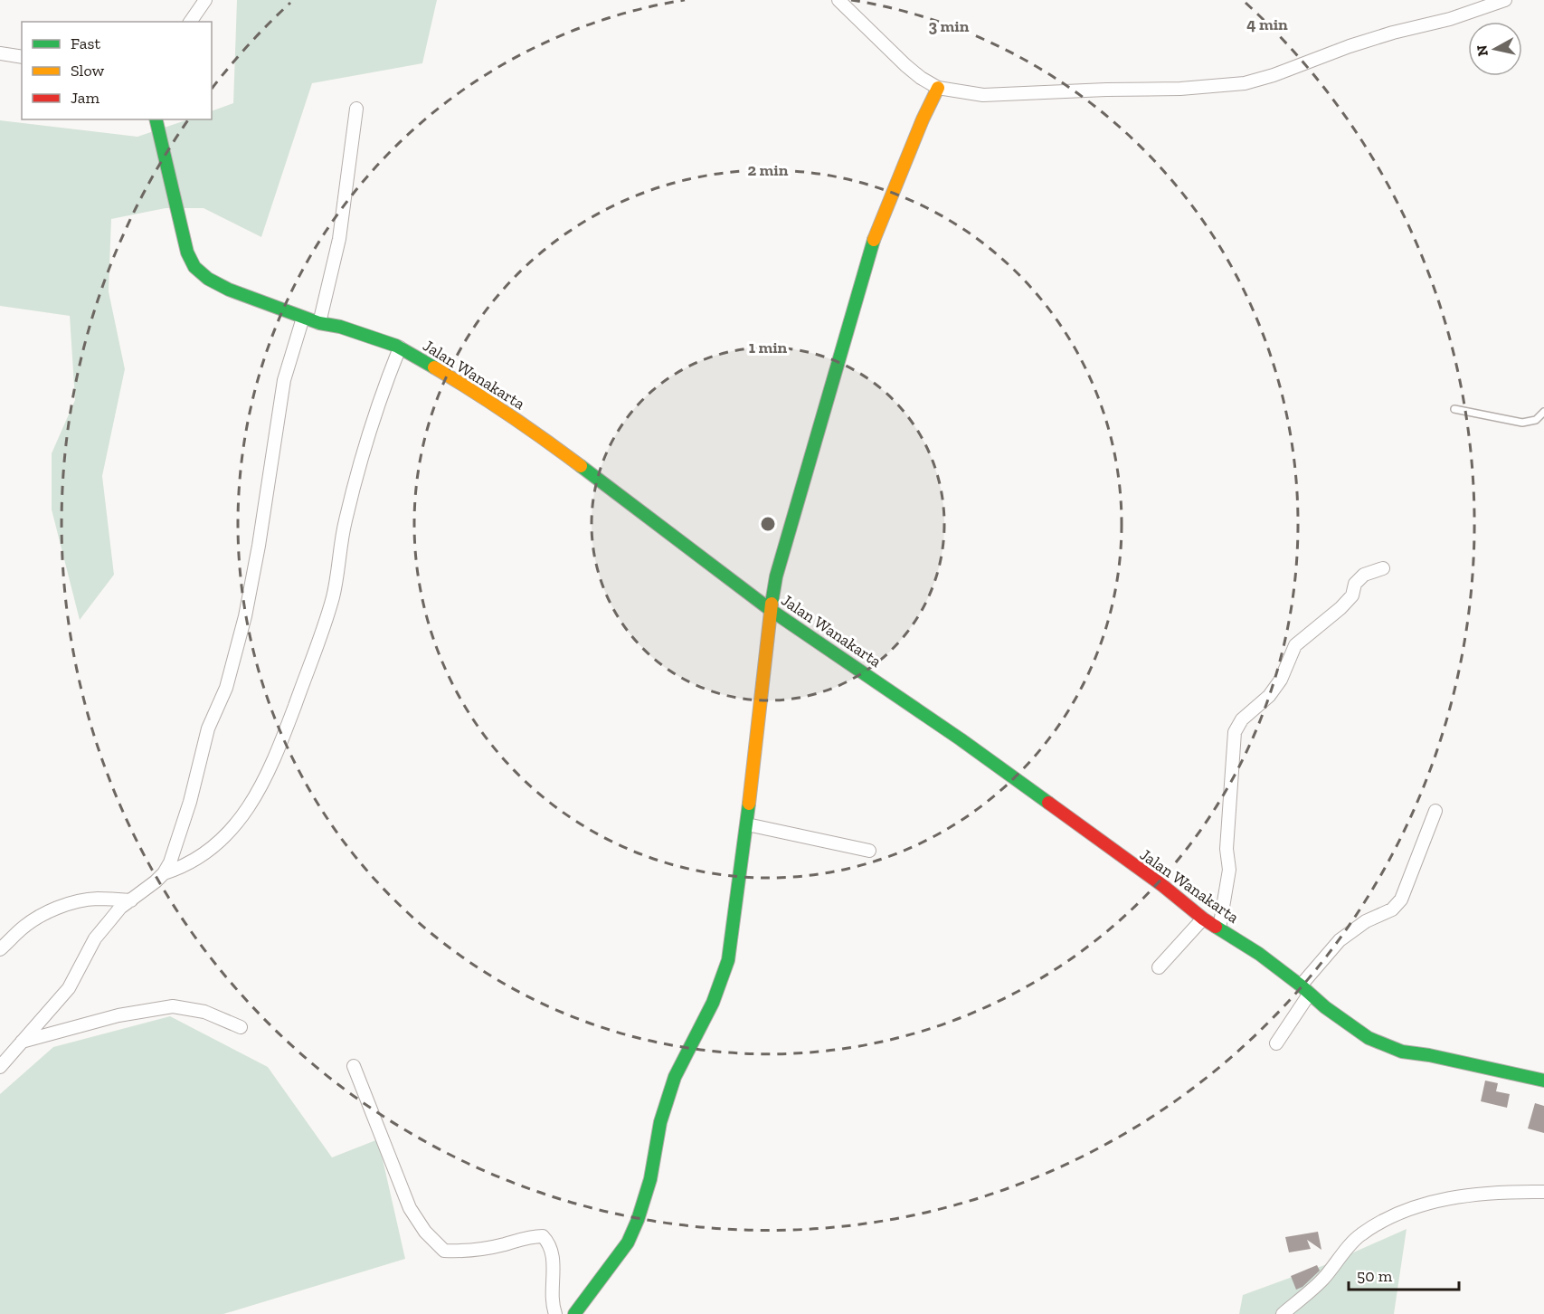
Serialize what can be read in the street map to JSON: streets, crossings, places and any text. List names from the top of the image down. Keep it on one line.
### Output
{"streets":{"street":["Jalan Wanakarta"]},"legend":["Fast","Slow","Jam"],"scale_bar":"50 m","north":"left","rings":["4 min","3 min","2 min","1 min"]}
